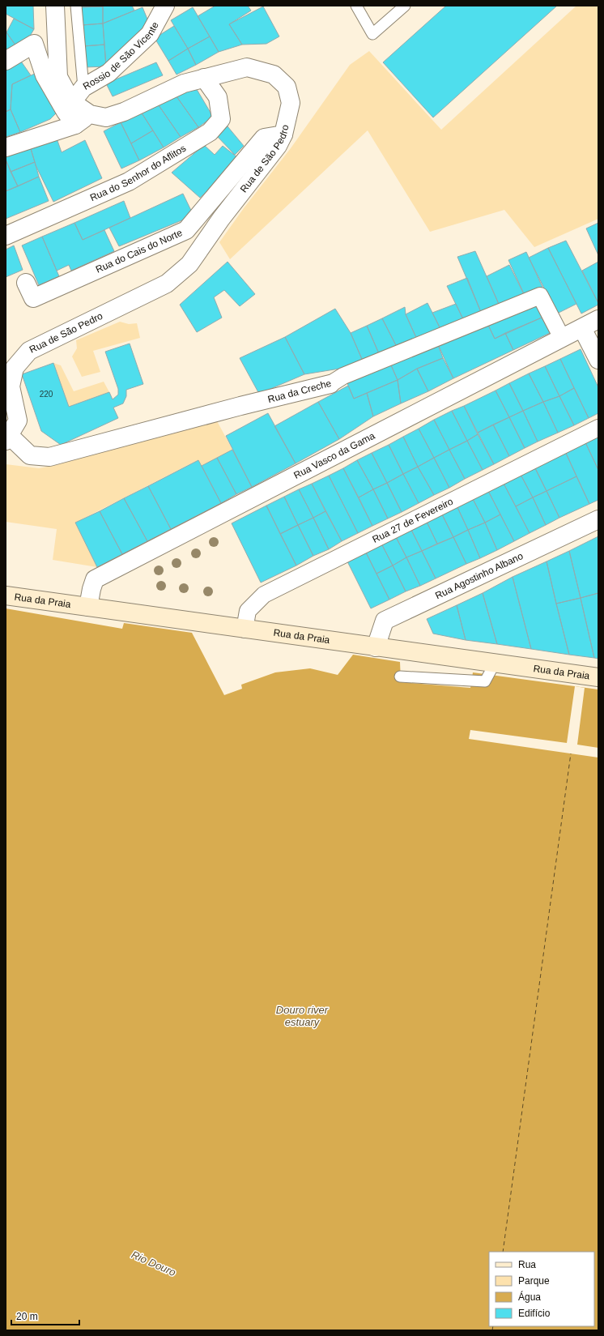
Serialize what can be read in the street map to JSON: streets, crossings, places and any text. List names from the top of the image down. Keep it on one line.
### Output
{"streets":{"main road":["Rua da Praia"],"street":["Rossio de São Vicente","Rua de São Pedro","Rua do Senhor do Aflitos","Rua do Cais do Norte","Rua da Creche","Rua Vasco da Gama","Rua 27 de Fevereiro","Rua Agostinho Albano"]},"crossings":[["Rossio de São Vicente","Rua de São Pedro"],["Rua de São Pedro","Rua do Senhor do Aflitos"],["Rua de São Pedro","Rua do Cais do Norte"],["Rua de São Pedro","Rua da Creche"],["Rua da Creche","Rua Vasco da Gama"],["Rua Vasco da Gama","Rua da Praia"],["Rua 27 de Fevereiro","Rua da Praia"],["Rua Agostinho Albano","Rua da Praia"]],"water":["Douro river estuary","Rio Douro"],"house_numbers":["220"],"legend":["Rua","Parque","Água","Edifício"],"scale_bar":"20 m"}
